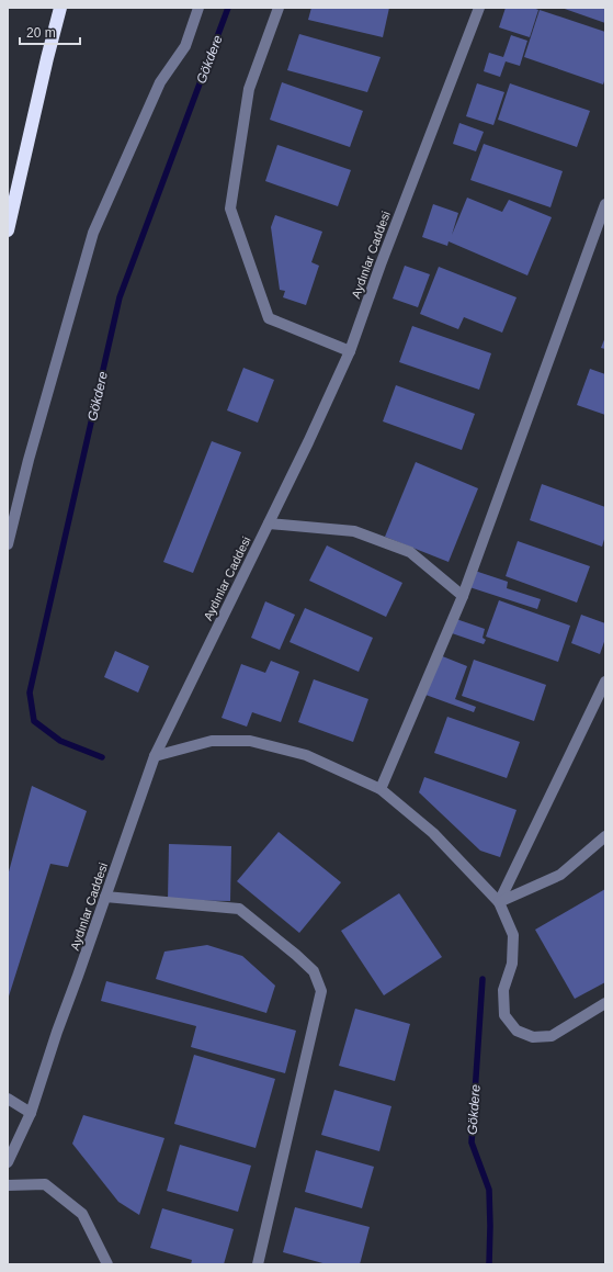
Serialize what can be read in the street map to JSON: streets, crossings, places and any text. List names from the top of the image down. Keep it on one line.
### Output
{"streets":{"street":["Aydınlar Caddesi"]},"water":["Gökdere"],"scale_bar":"20 m"}
